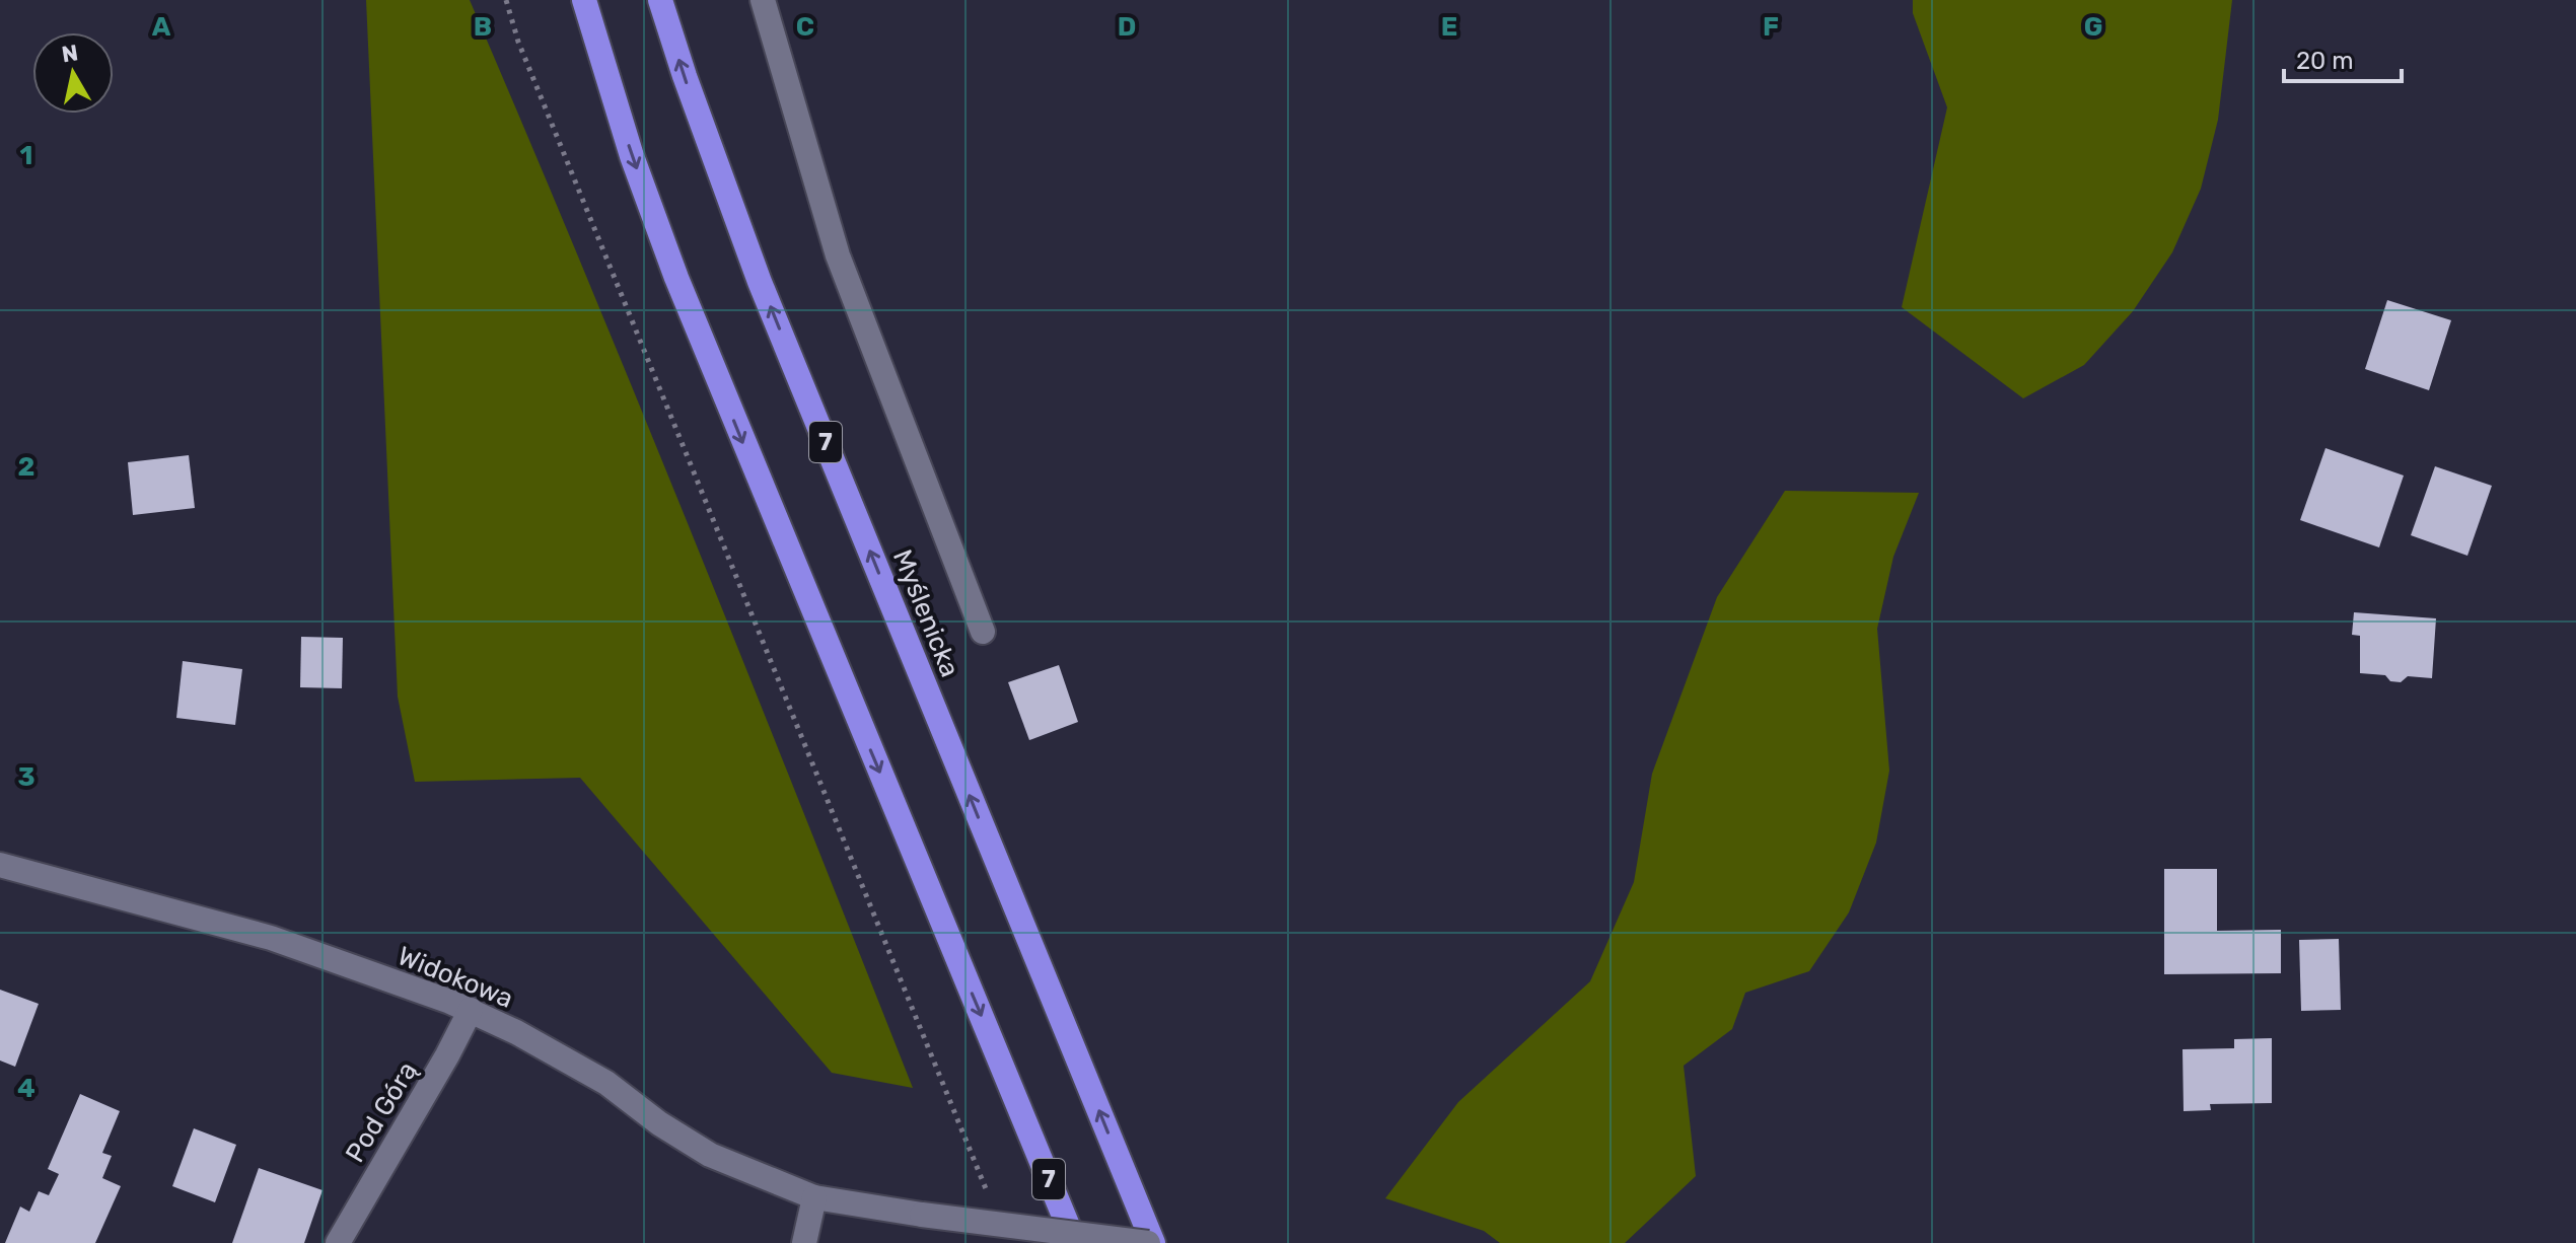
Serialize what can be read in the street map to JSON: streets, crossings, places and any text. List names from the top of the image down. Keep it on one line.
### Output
{"streets":{"highway":["7","Myślenicka"],"street":["Widokowa","Pod Górą"]},"crossings":[["Myślenicka","Widokowa"],["Widokowa","Pod Górą"]],"scale_bar":"20 m","north":"top","grid":{"columns":["A","B","C","D","E","F","G"],"rows":["1","2","3","4"]}}
